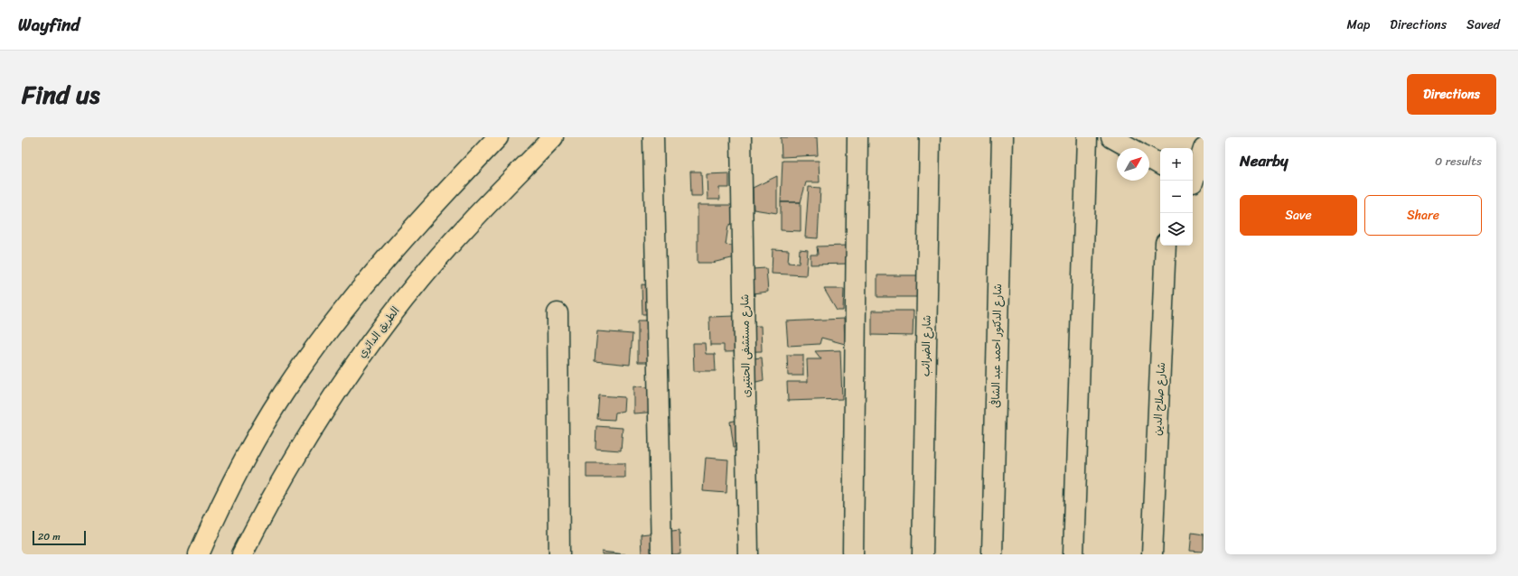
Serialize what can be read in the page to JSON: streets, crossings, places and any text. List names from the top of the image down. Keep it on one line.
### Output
{"streets":{"highway":["الطريق الدائري"],"street":["شارع مستشفى الحنتيرى","شارع الضرائب","شارع الدكتور احمد عبد الشافى","شارع صلاح الدين"]},"scale_bar":"20 m","north":"top right","page":{"header":"Wayfind","nav":["Map","Directions","Saved"],"title":"Find us","buttons":["Directions",["Save","Share"]],"heading":["Nearby","0 results"],"map_buttons":["+","−"],"scale":"20 m"}}
